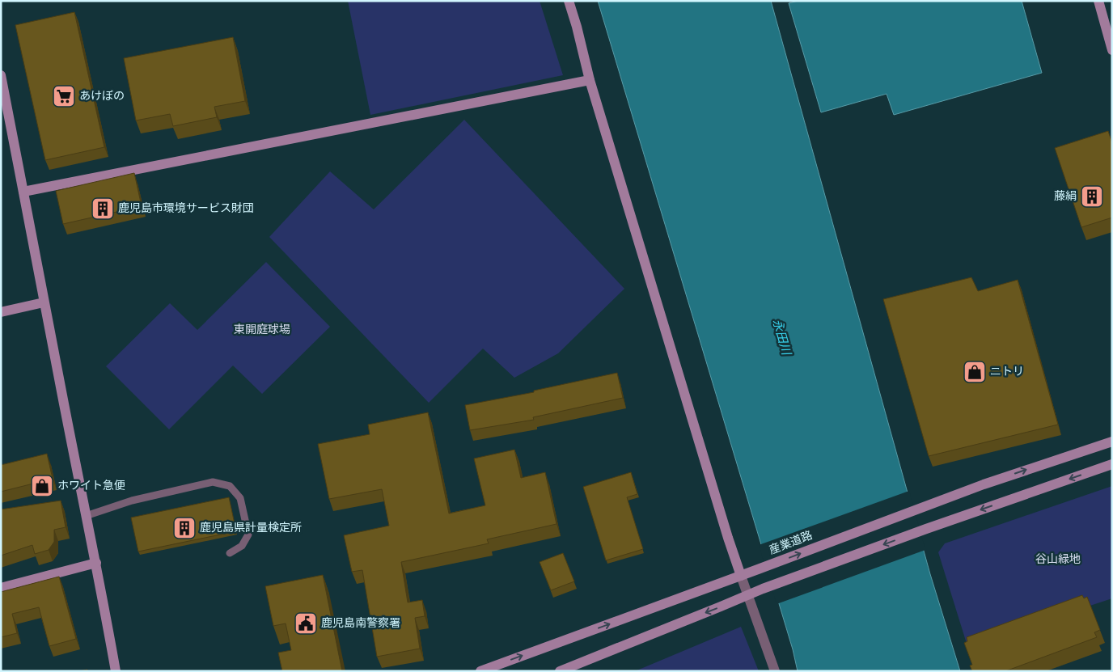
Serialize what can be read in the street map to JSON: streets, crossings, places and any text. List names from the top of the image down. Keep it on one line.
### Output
{"streets":{"street":["産業道路"]},"water":["永田川"],"parks":["東開庭球場","谷山緑地"],"places":{"supermarket":["あけぼの"],"building":["藤絹","鹿児島市環境サービス財団","鹿児島県計量検定所"],"shop":["ニトリ","ホワイト急便"],"public building":["鹿児島南警察署"]}}
